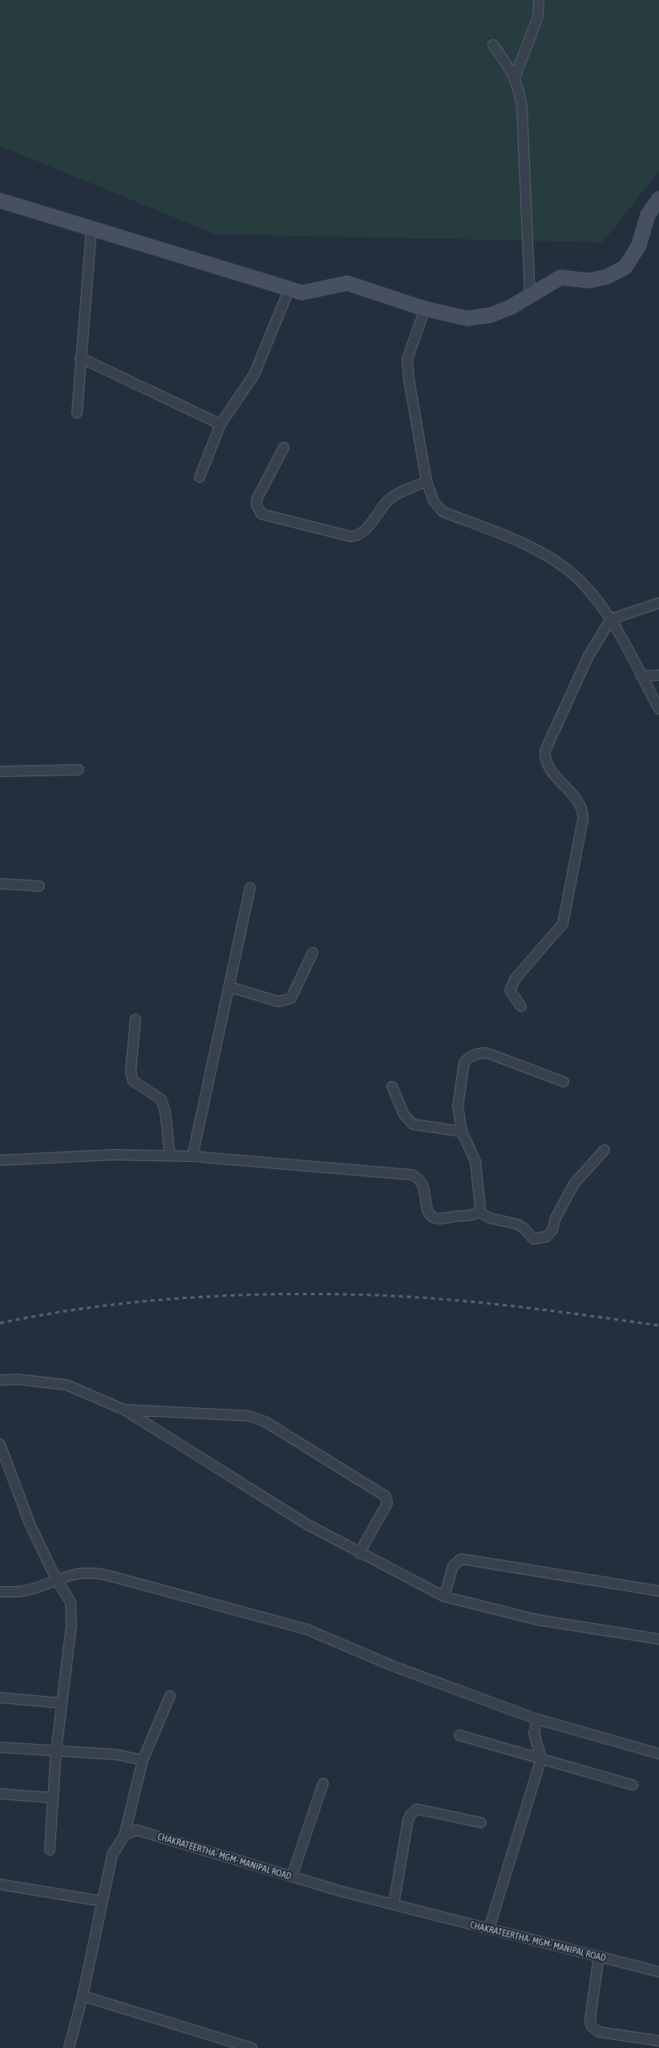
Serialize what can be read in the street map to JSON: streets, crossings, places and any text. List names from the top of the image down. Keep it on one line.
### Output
{"streets":{"street":["CHAKRATEERTHA- MGM- MANIPAL ROAD"]}}
